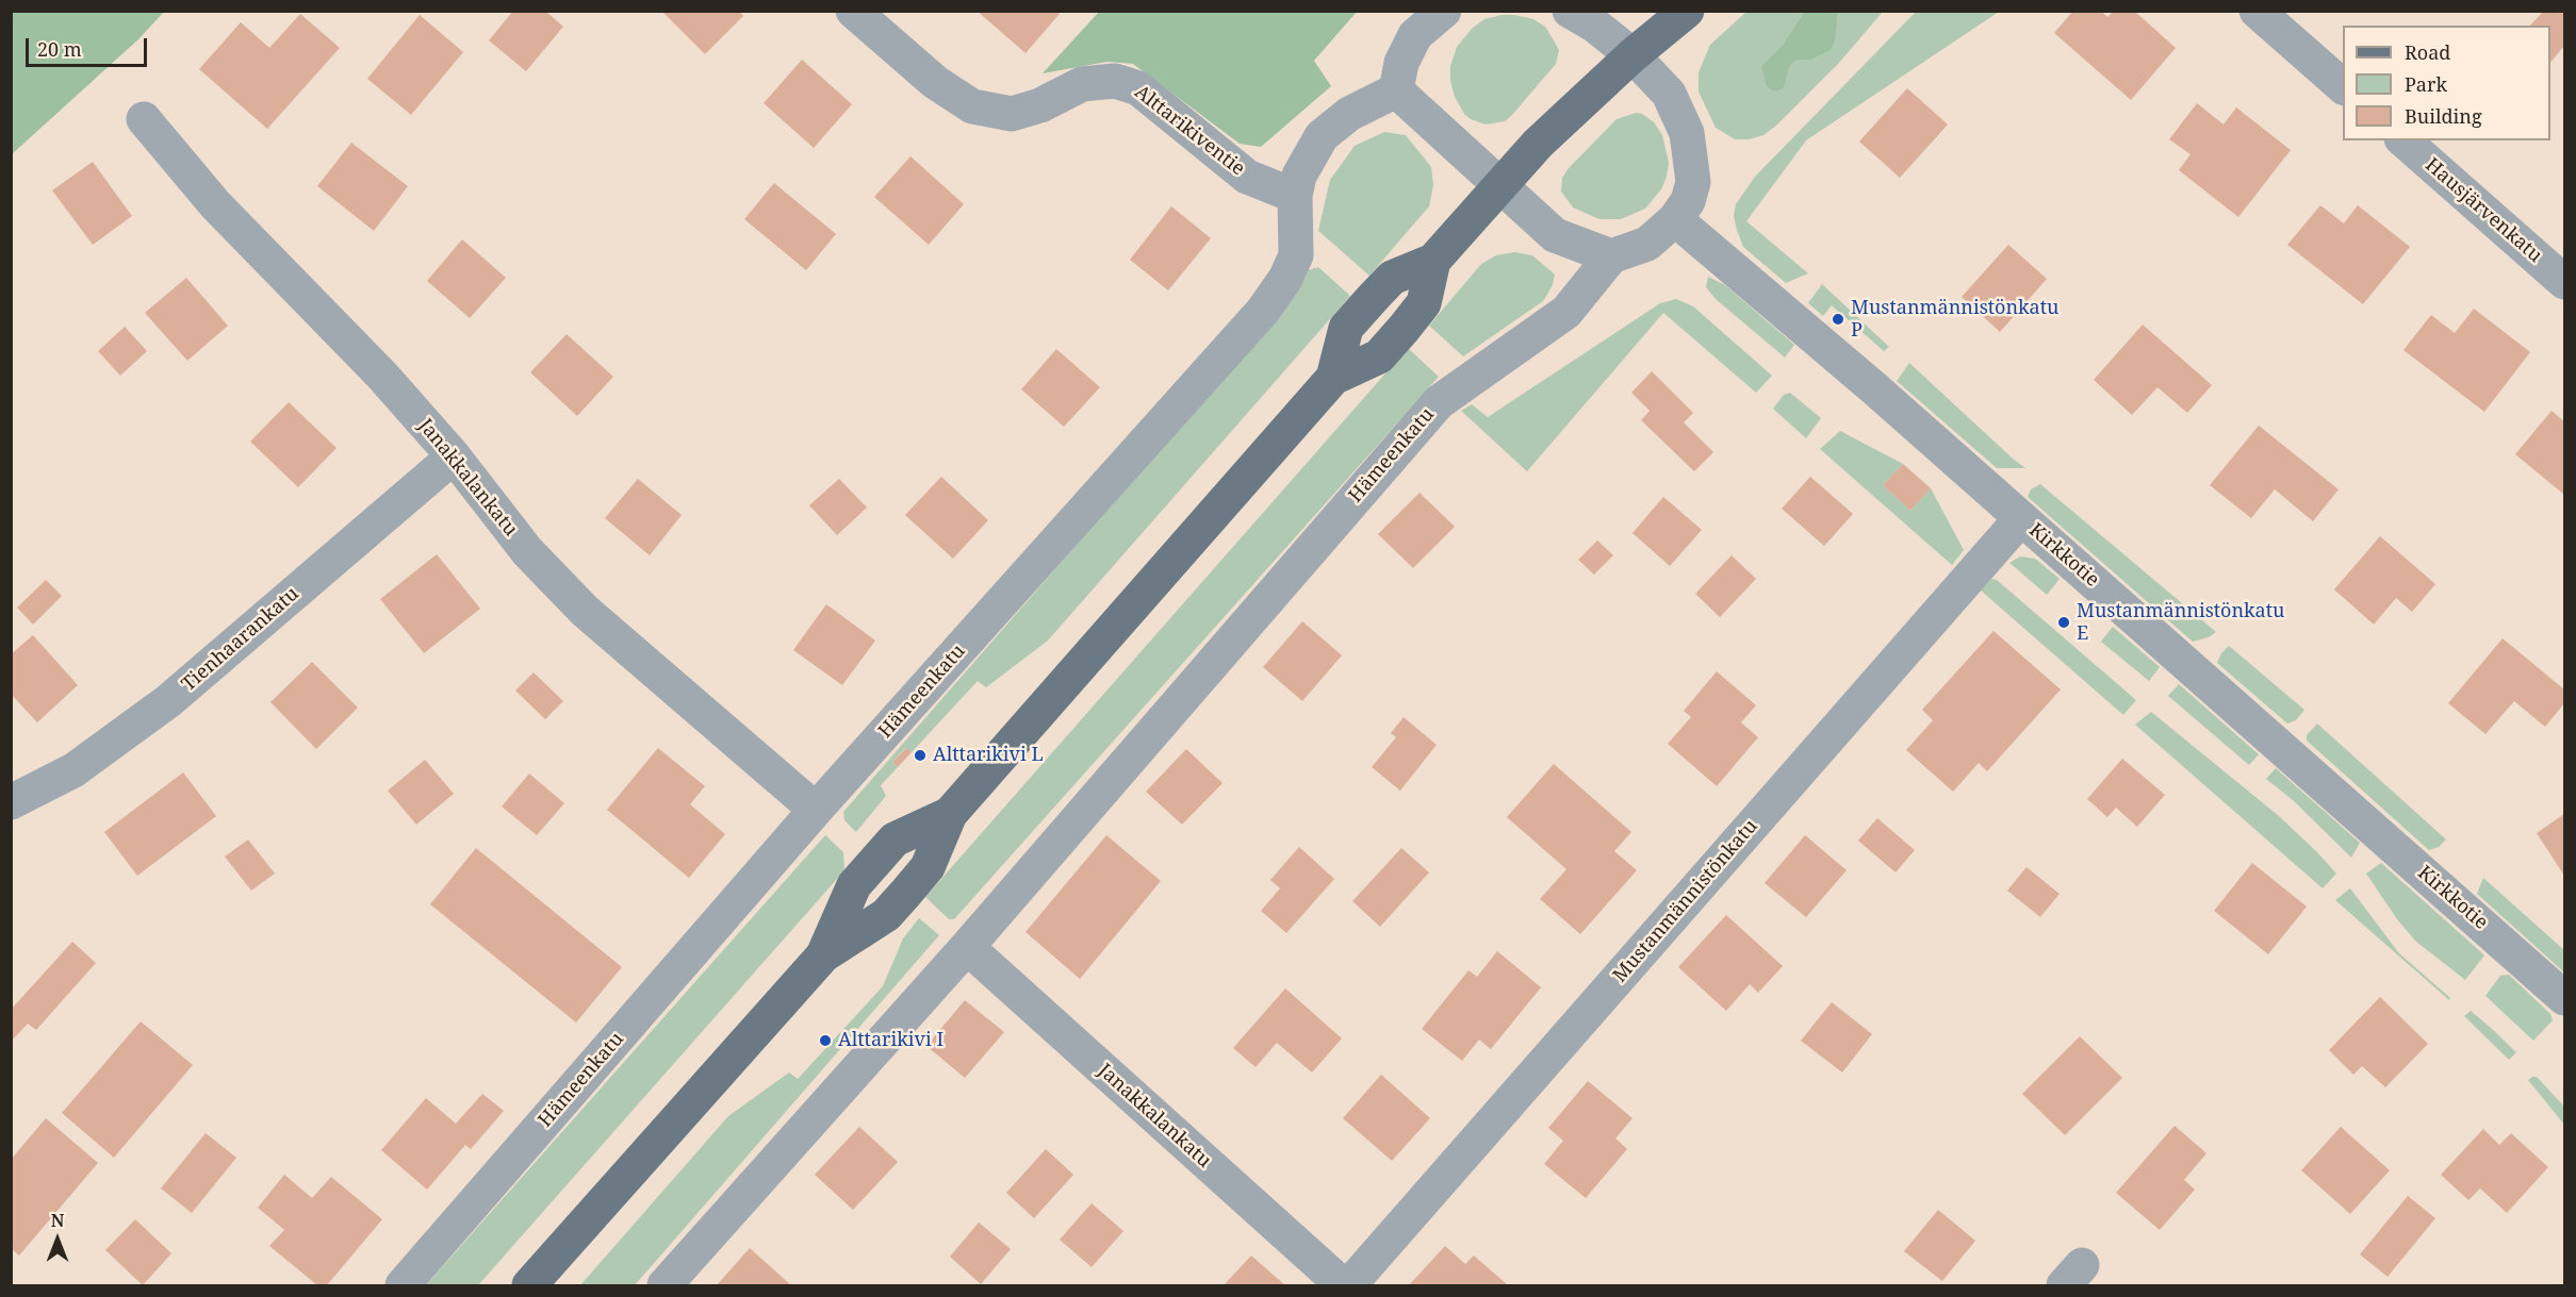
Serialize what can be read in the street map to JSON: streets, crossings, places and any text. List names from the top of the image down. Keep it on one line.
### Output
{"streets":{"street":["Alttarikiventie","Hausjärvenkatu","Hämeenkatu","Janakkalankatu","Kirkkotie","Tienhaarankatu","Mustanmännistönkatu"]},"crossings":[["Alttarikiventie","Hämeenkatu"],["Hämeenkatu","Janakkalankatu"],["Hämeenkatu","Kirkkotie"],["Janakkalankatu","Tienhaarankatu"],["Kirkkotie","Mustanmännistönkatu"]],"places":["Mustanmännistönkatu P","Mustanmännistönkatu E","Alttarikivi L","Alttarikivi I"],"legend":["Road","Park","Building"],"scale_bar":"20 m","north":"top"}
